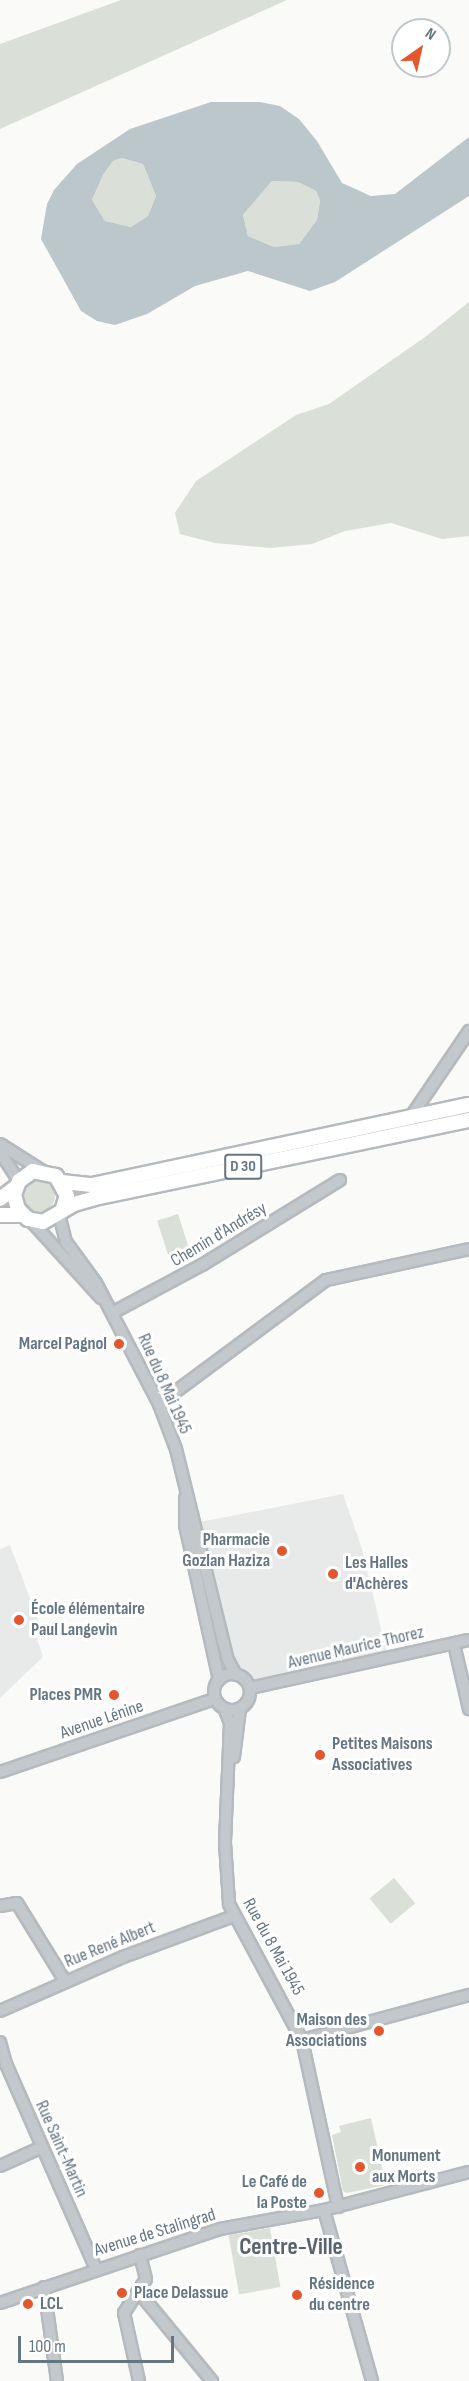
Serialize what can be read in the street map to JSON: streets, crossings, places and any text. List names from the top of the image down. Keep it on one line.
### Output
{"streets":{"main road":["D 30"],"street":["Chemin d'Andrésy","Rue du 8 Mai 1945","Avenue Maurice Thorez","Avenue Lénine","Rue René Albert","Rue Saint-Martin","Avenue de Stalingrad"]},"crossings":[["D 30","Rue du 8 Mai 1945"],["Chemin d'Andrésy","Rue du 8 Mai 1945"],["Rue du 8 Mai 1945","Avenue Maurice Thorez"],["Rue du 8 Mai 1945","Avenue Lénine"],["Rue du 8 Mai 1945","Rue René Albert"],["Rue du 8 Mai 1945","Avenue de Stalingrad"],["Avenue Maurice Thorez","Avenue Lénine"],["Rue Saint-Martin","Avenue de Stalingrad"]],"districts":["Centre-Ville"],"places":["Marcel Pagnol","Pharmacie Gozlan Haziza","Les Halles d'Achères","École élémentaire Paul Langevin","Places PMR","Petites Maisons Associatives","Maison des Associations","Monument aux Morts","Le Café de la Poste","Place Delassue","Résidence du centre","LCL"],"scale_bar":"100 m","north":"top right"}
